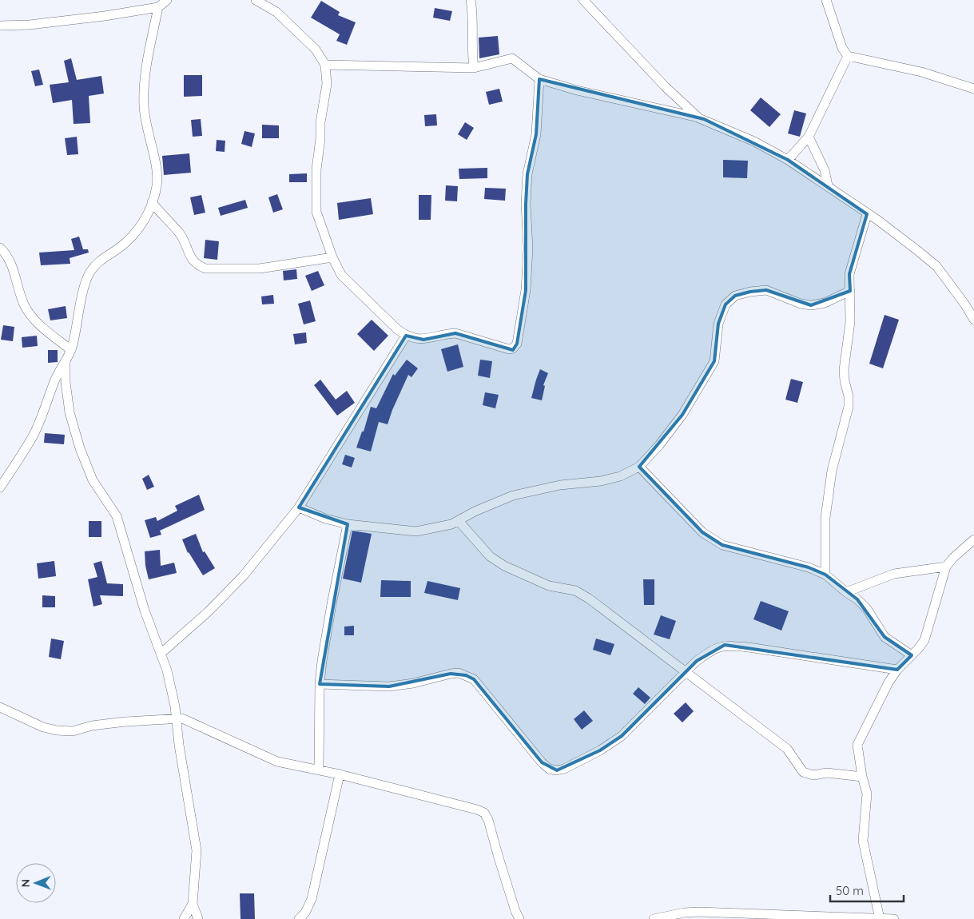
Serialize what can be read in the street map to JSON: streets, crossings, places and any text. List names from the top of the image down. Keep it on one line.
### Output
{"scale_bar":"50 m","north":"left"}
